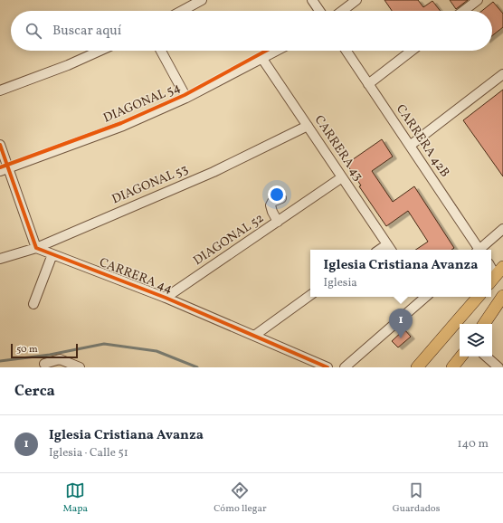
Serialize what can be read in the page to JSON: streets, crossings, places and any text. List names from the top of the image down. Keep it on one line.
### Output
{"streets":{"street":["DIAGONAL 54","CARRERA 42B","CARRERA 43","DIAGONAL 53","DIAGONAL 52","CARRERA 44"]},"crossings":[["DIAGONAL 54","CARRERA 43"],["CARRERA 43","DIAGONAL 53"],["CARRERA 43","DIAGONAL 52"],["DIAGONAL 53","CARRERA 44"],["DIAGONAL 52","CARRERA 44"]],"scale_bar":"50 m","page":{"search":"Buscar aquí","popup":["Iglesia Cristiana Avanza","Iglesia"],"pins":"1","scale":"50 m","heading":"Cerca","list":[{"mark":"1","name":"Iglesia Cristiana Avanza","note":"Iglesia · Calle 51","value":"140 m"}],"nav":["Mapa","Cómo llegar","Guardados"]}}
